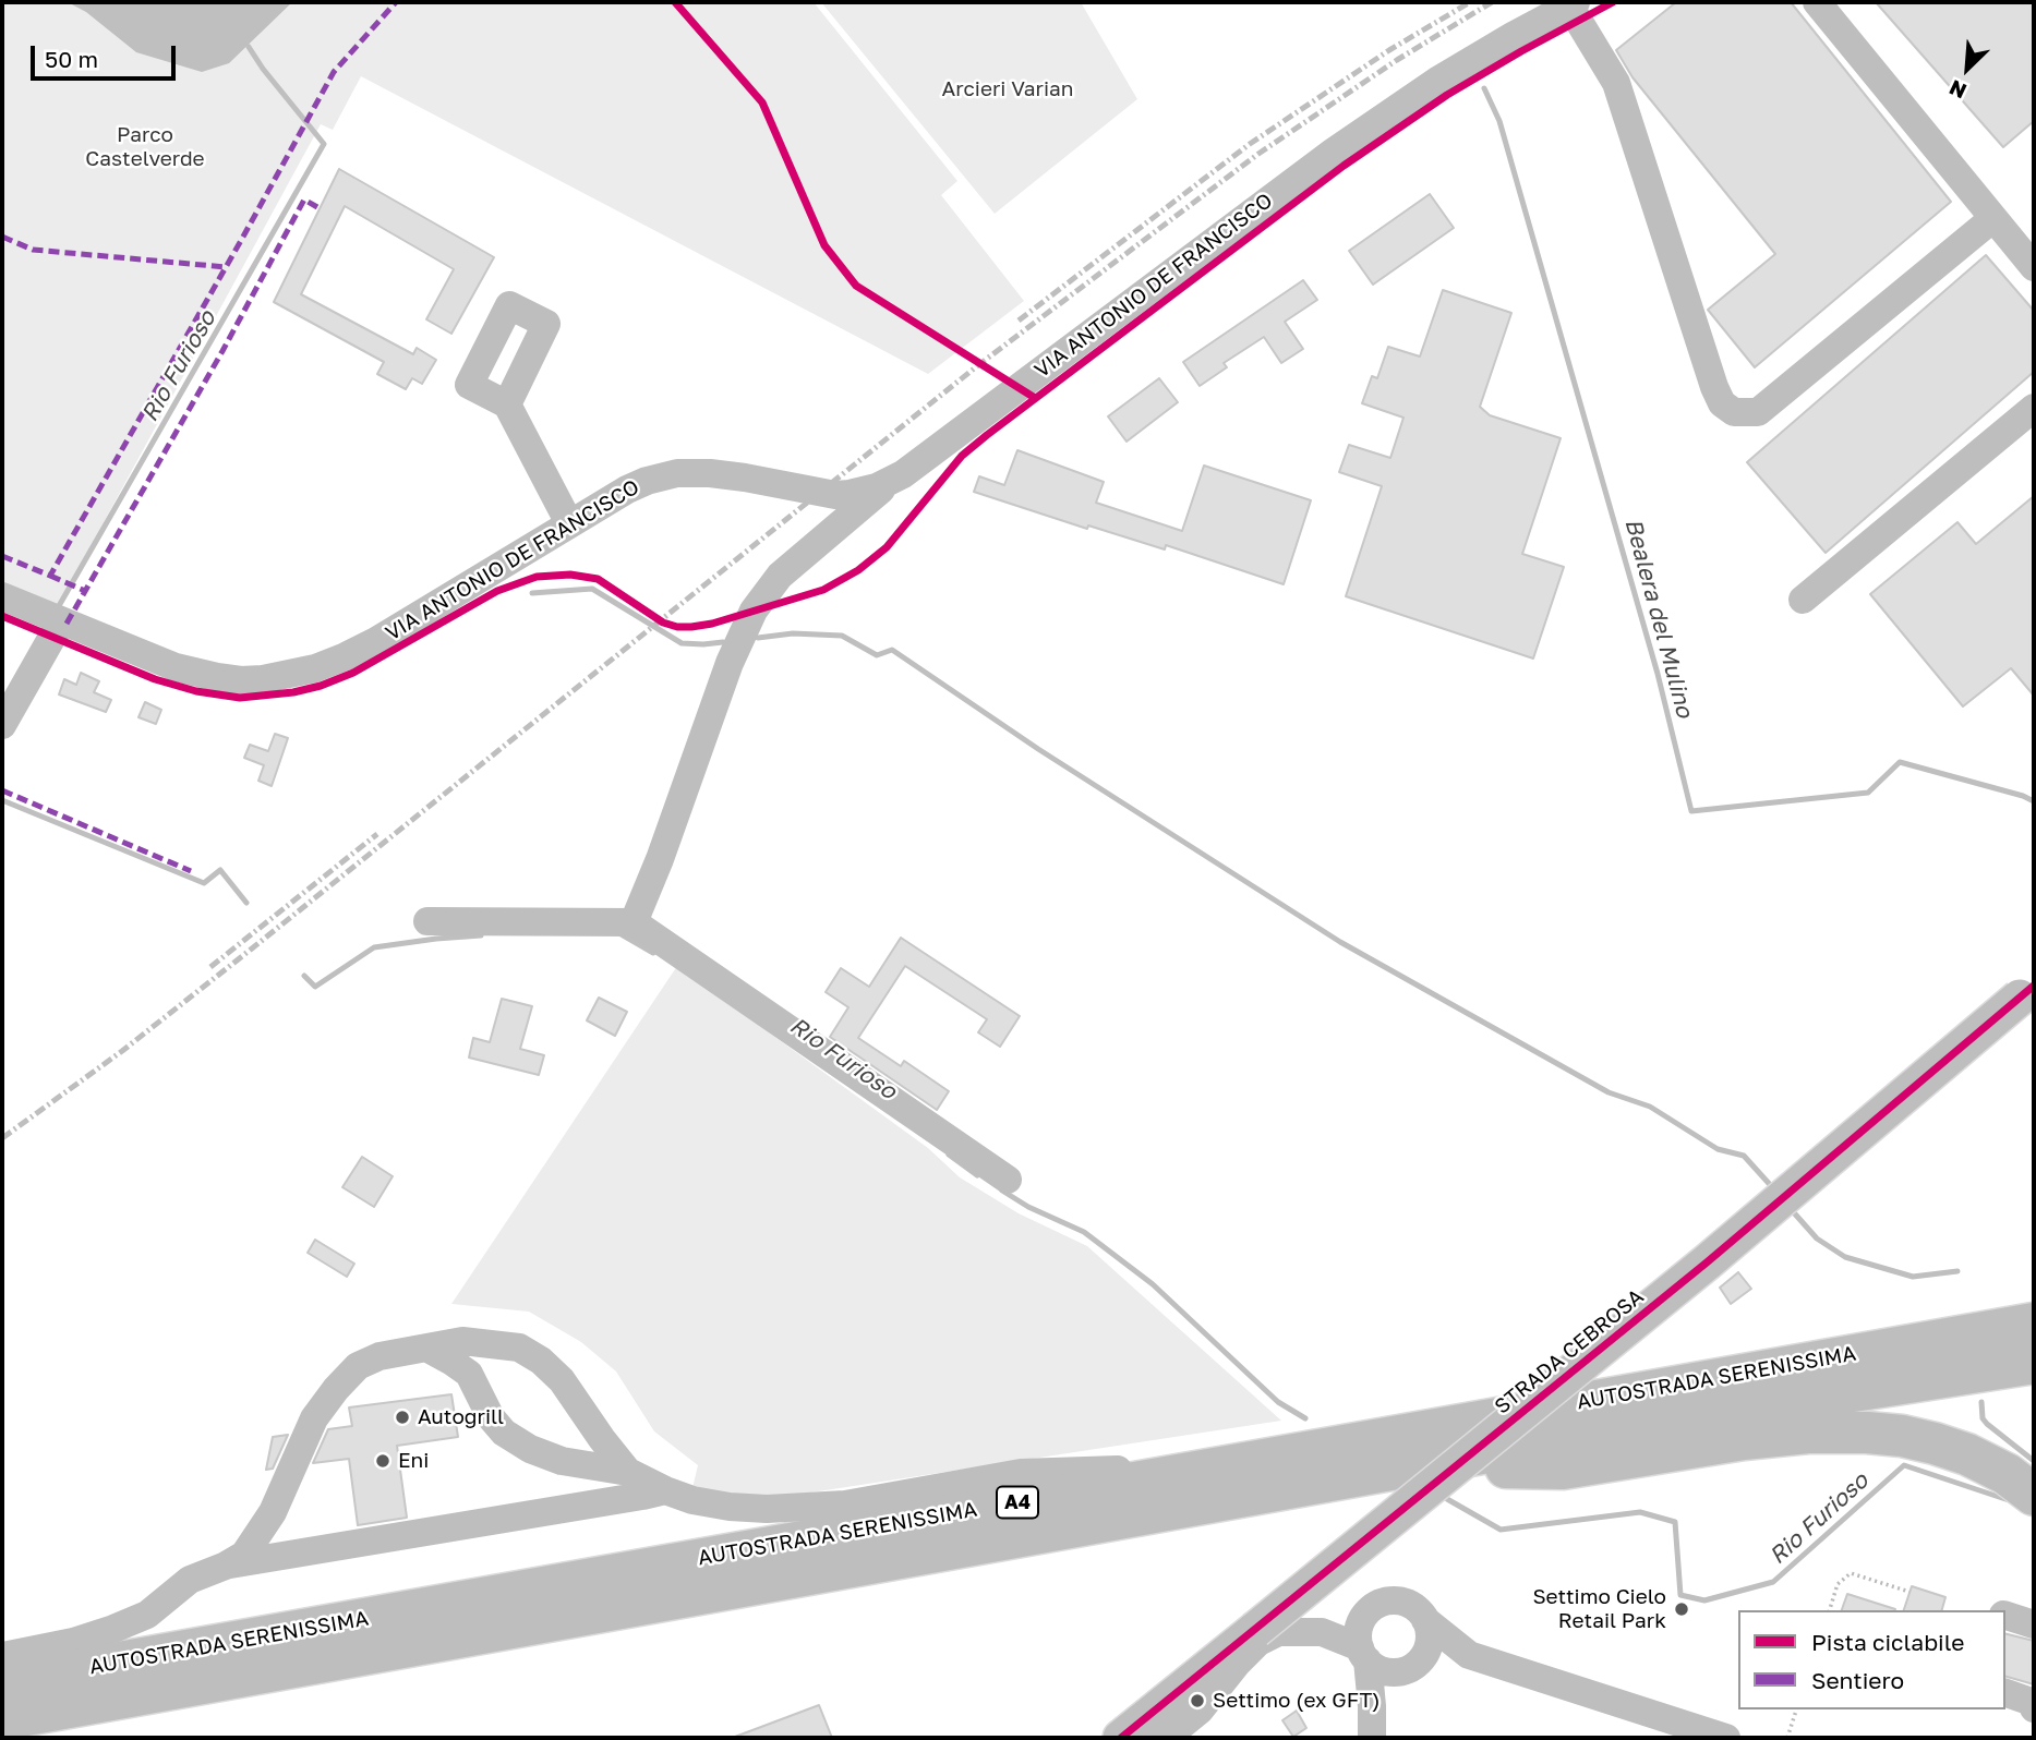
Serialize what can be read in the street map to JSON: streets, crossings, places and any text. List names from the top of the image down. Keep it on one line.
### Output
{"streets":{"highway":["AUTOSTRADA SERENISSIMA","A4"],"main road":["STRADA CEBROSA"],"street":["VIA ANTONIO DE FRANCISCO"]},"water":["Rio Furioso","Bealera del Mulino"],"parks":["Arcieri Varian","Parco Castelverde"],"places":["Autogrill","Eni","Settimo Cielo Retail Park","Settimo (ex GFT)"],"legend":["Pista ciclabile","Sentiero"],"scale_bar":"50 m","north":"bottom left"}
